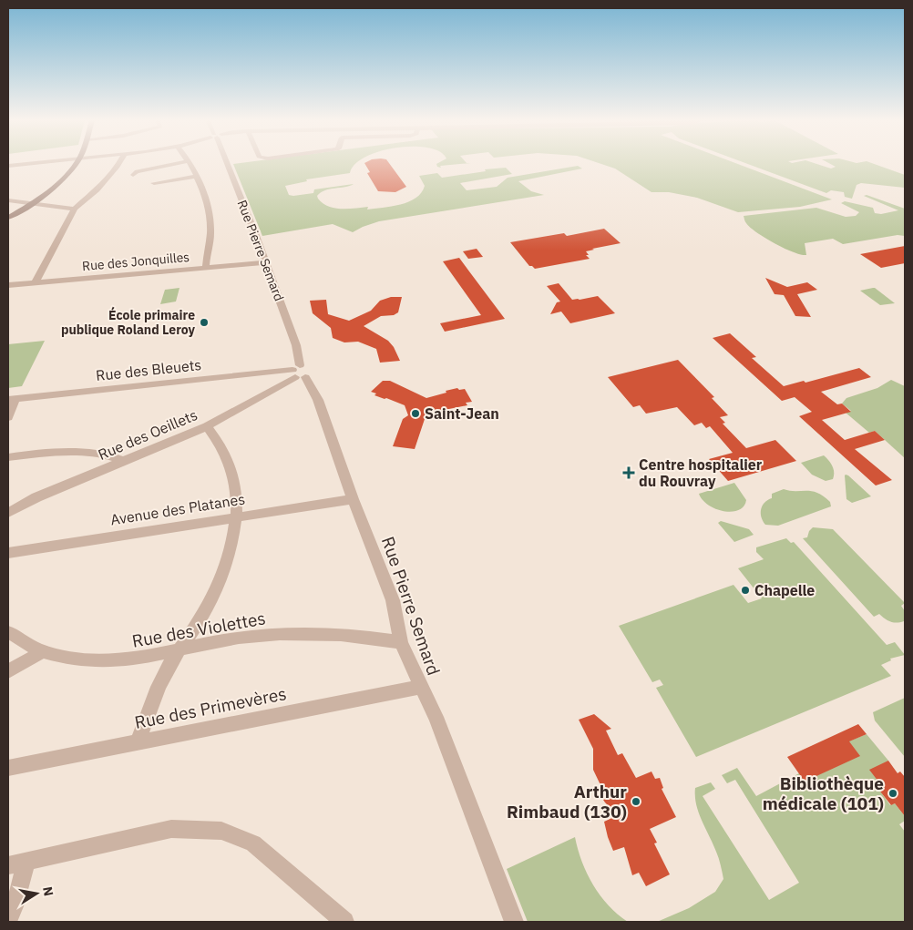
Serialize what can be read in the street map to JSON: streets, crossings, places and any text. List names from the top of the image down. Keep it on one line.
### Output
{"streets":{"street":["Rue Pierre Semard","Rue des Jonquilles","Rue des Bleuets","Rue des Oeillets","Avenue des Platanes","Rue des Violettes","Rue des Primevères"]},"crossings":[["Rue Pierre Semard","Rue des Jonquilles"],["Rue Pierre Semard","Rue des Bleuets"],["Rue Pierre Semard","Rue des Oeillets"],["Rue Pierre Semard","Avenue des Platanes"],["Rue Pierre Semard","Rue des Violettes"],["Rue Pierre Semard","Rue des Primevères"],["Rue des Bleuets","Rue des Oeillets"]],"places":{"other":["École primaire publique Roland Leroy","Saint-Jean","Chapelle","Bibliothèque médicale (101)","Arthur Rimbaud (130)"],"health":["Centre hospitalier du Rouvray"]},"north":"right"}
